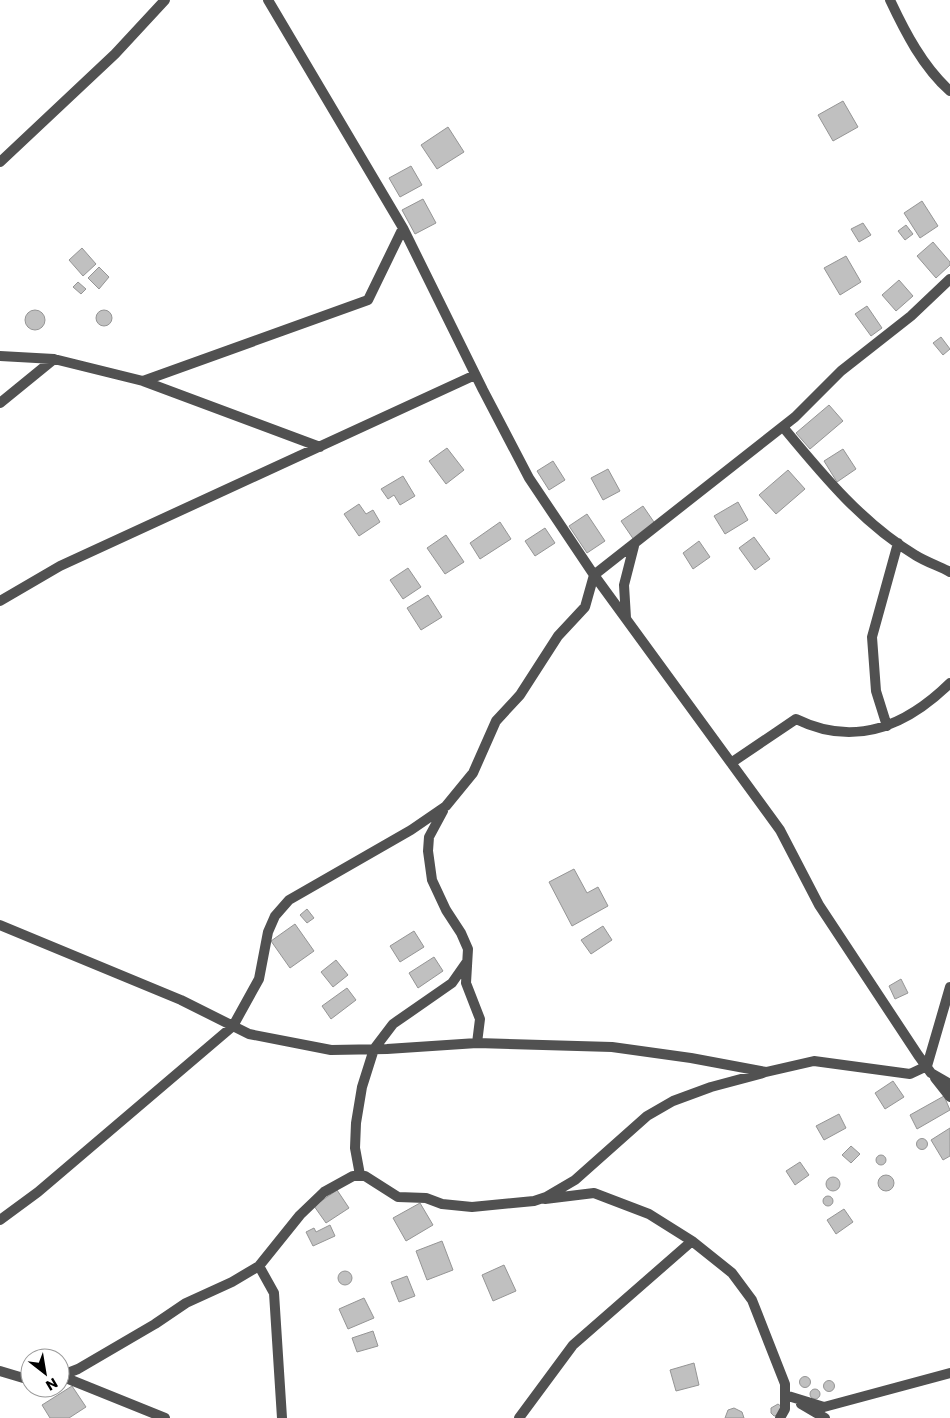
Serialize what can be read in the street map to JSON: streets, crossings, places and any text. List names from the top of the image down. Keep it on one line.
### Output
{"north":"bottom right"}
